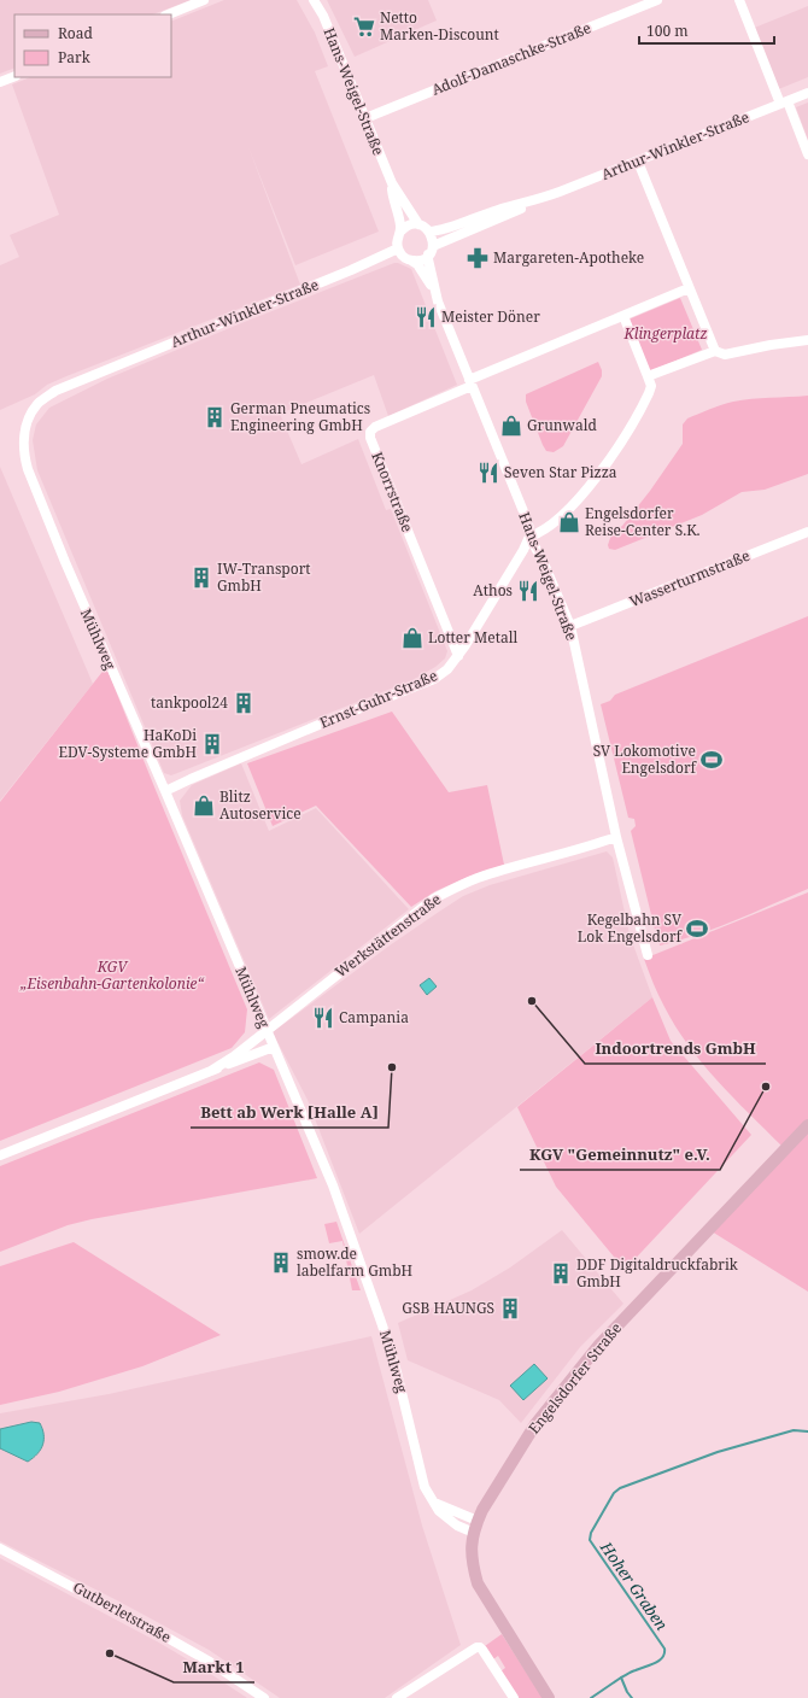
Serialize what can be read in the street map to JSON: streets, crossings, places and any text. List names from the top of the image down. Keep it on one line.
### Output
{"streets":{"main road":["Engelsdorfer Straße"],"street":["Adolf-Damaschke-Straße","Hans-Weigel-Straße","Arthur-Winkler-Straße","Knorrstraße","Wasserturmstraße","Mühlweg","Ernst-Guhr-Straße","Werkstättenstraße","Gutberletstraße"]},"crossings":[["Adolf-Damaschke-Straße","Hans-Weigel-Straße"],["Hans-Weigel-Straße","Arthur-Winkler-Straße"],["Hans-Weigel-Straße","Knorrstraße"],["Hans-Weigel-Straße","Wasserturmstraße"],["Hans-Weigel-Straße","Ernst-Guhr-Straße"],["Hans-Weigel-Straße","Werkstättenstraße"],["Arthur-Winkler-Straße","Mühlweg"],["Knorrstraße","Ernst-Guhr-Straße"],["Mühlweg","Ernst-Guhr-Straße"],["Mühlweg","Werkstättenstraße"],["Mühlweg","Engelsdorfer Straße"]],"water":["Hoher Graben"],"parks":["Klingerplatz","KGV „Eisenbahn-Gartenkolonie“"],"places":{"supermarket":["Netto Marken-Discount"],"pharmacy":["Margareten-Apotheke"],"restaurant":["Meister Döner","Seven Star Pizza","Athos","Campania"],"building":["German Pneumatics Engineering GmbH","IW-Transport GmbH","tankpool24","HaKoDi EDV-Systeme GmbH","smow.de labelfarm GmbH","DDF Digitaldruckfabrik GmbH","GSB HAUNGS"],"shop":["Grunwald","Engelsdorfer Reise-Center S.K.","Lotter Metall","Blitz Autoservice"],"sports":["SV Lokomotive Engelsdorf","Kegelbahn SV Lok Engelsdorf"],"other":["Indoortrends GmbH","Bett ab Werk [Halle A]","KGV \"Gemeinnutz\" e.V.","Markt 1"]},"legend":["Road","Park"],"scale_bar":"100 m"}
